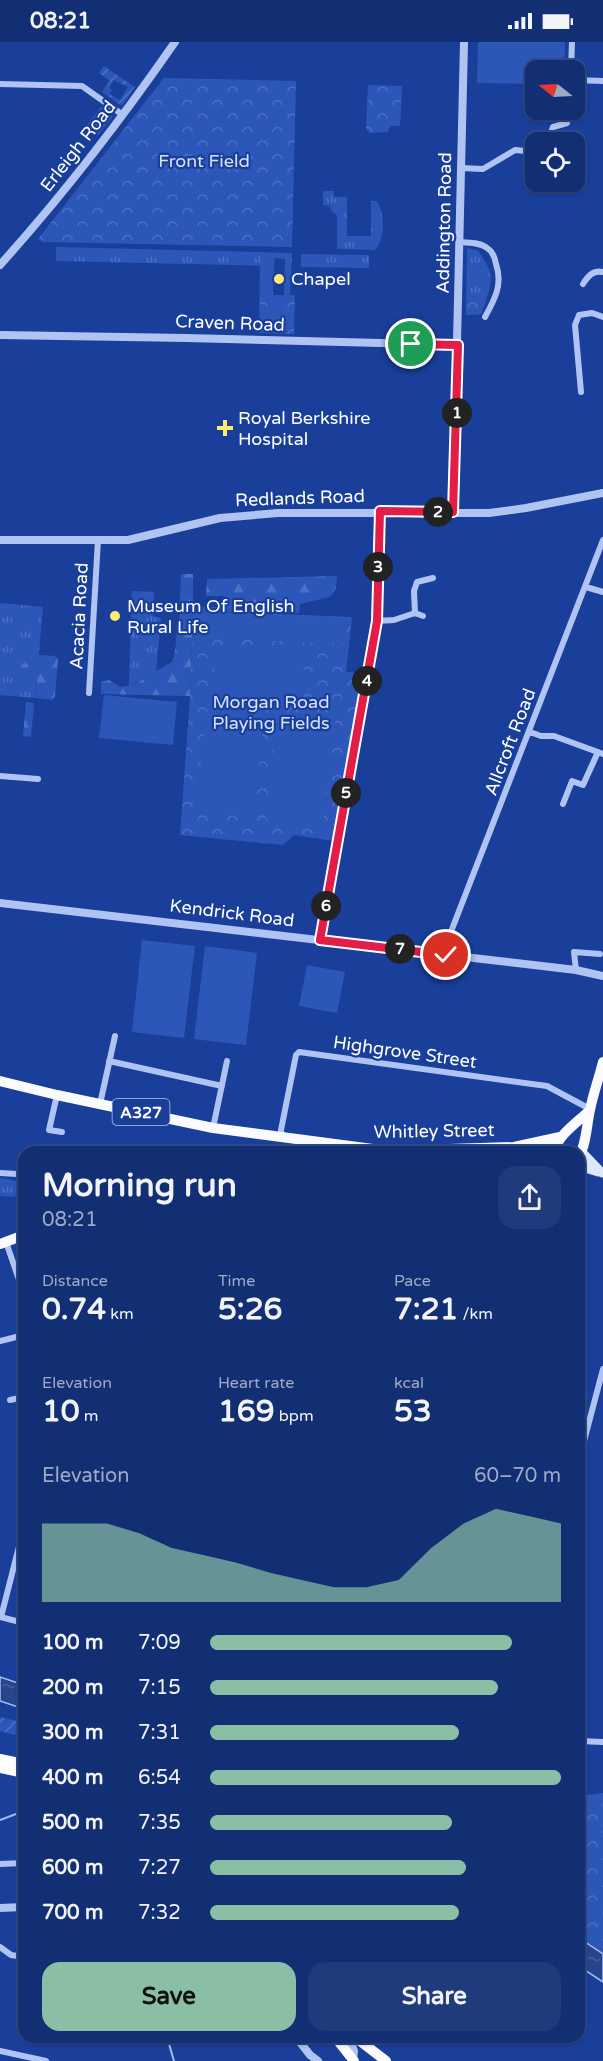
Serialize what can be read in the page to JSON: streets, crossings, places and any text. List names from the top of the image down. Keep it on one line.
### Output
{"streets":{"main road":["A327","Whitley Street"],"street":["Erleigh Road","Addington Road","Craven Road","Redlands Road","Acacia Road","Allcroft Road","Kendrick Road","Highgrove Street"]},"crossings":[["Addington Road","Craven Road"],["Addington Road","Redlands Road"],["Redlands Road","Acacia Road"],["Allcroft Road","Kendrick Road"],["Highgrove Street","A327"],["Highgrove Street","Whitley Street"],["A327","Whitley Street"]],"parks":["Front Field","Morgan Road Playing Fields"],"places":{"other":["Chapel","Museum Of English Rural Life"],"health":["Royal Berkshire Hospital"]},"north":"left","page":{"status":"08:21","pins":["1","2","3","4","5","6","7"],"heading":["Morning run","08:21"],"stats":[["Distance","0.74 km"],["Time","5:26"],["Pace","7:21 /km"],["Elevation","10 m"],["Heart rate","169 bpm"],["kcal","53"]],"chart":["Elevation","60–70 m"],"list":[{"name":"100 m","note":"7:09"},{"name":"200 m","note":"7:15"},{"name":"300 m","note":"7:31"},{"name":"400 m","note":"6:54"},{"name":"500 m","note":"7:35"},{"name":"600 m","note":"7:27"},{"name":"700 m","note":"7:32"}],"buttons":["Save","Share"]}}
